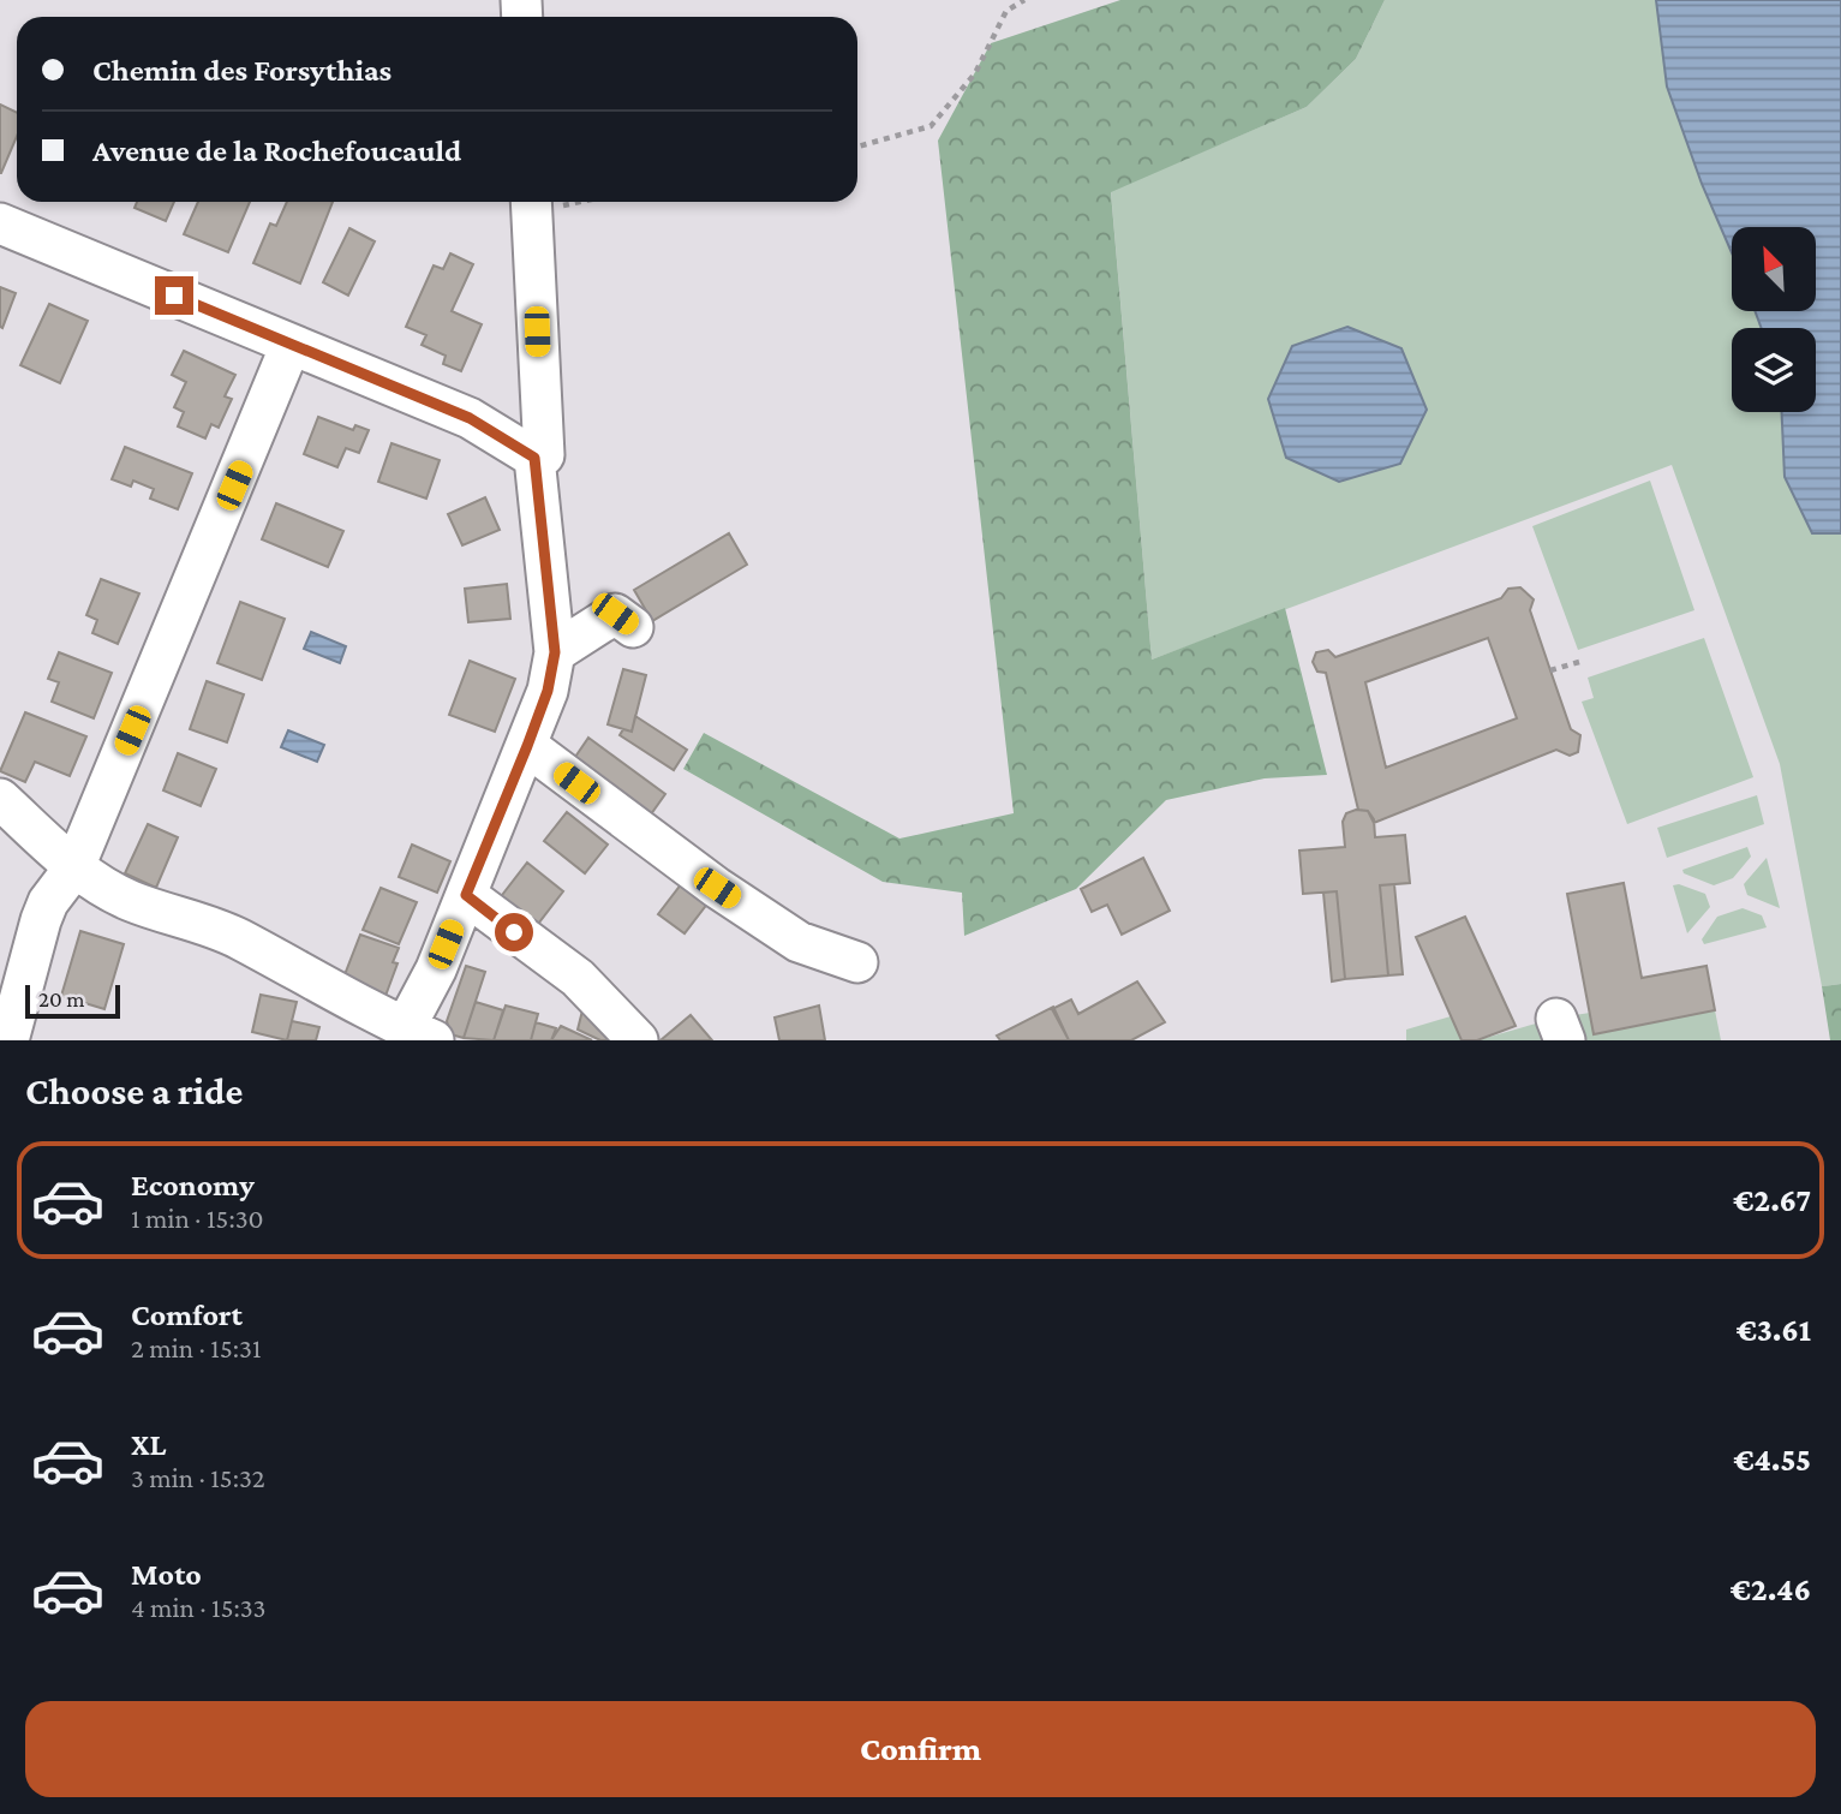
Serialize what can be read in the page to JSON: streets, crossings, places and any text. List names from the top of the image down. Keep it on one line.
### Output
{"scale_bar":"20 m","north":"top left","page":{"banner":["Chemin des Forsythias","Avenue de la Rochefoucauld"],"scale":"20 m","heading":"Choose a ride","list":[{"name":"Economy","note":"1 min · 15:30","value":"€2.67"},{"name":"Comfort","note":"2 min · 15:31","value":"€3.61"},{"name":"XL","note":"3 min · 15:32","value":"€4.55"},{"name":"Moto","note":"4 min · 15:33","value":"€2.46"}],"buttons":"Confirm"}}
